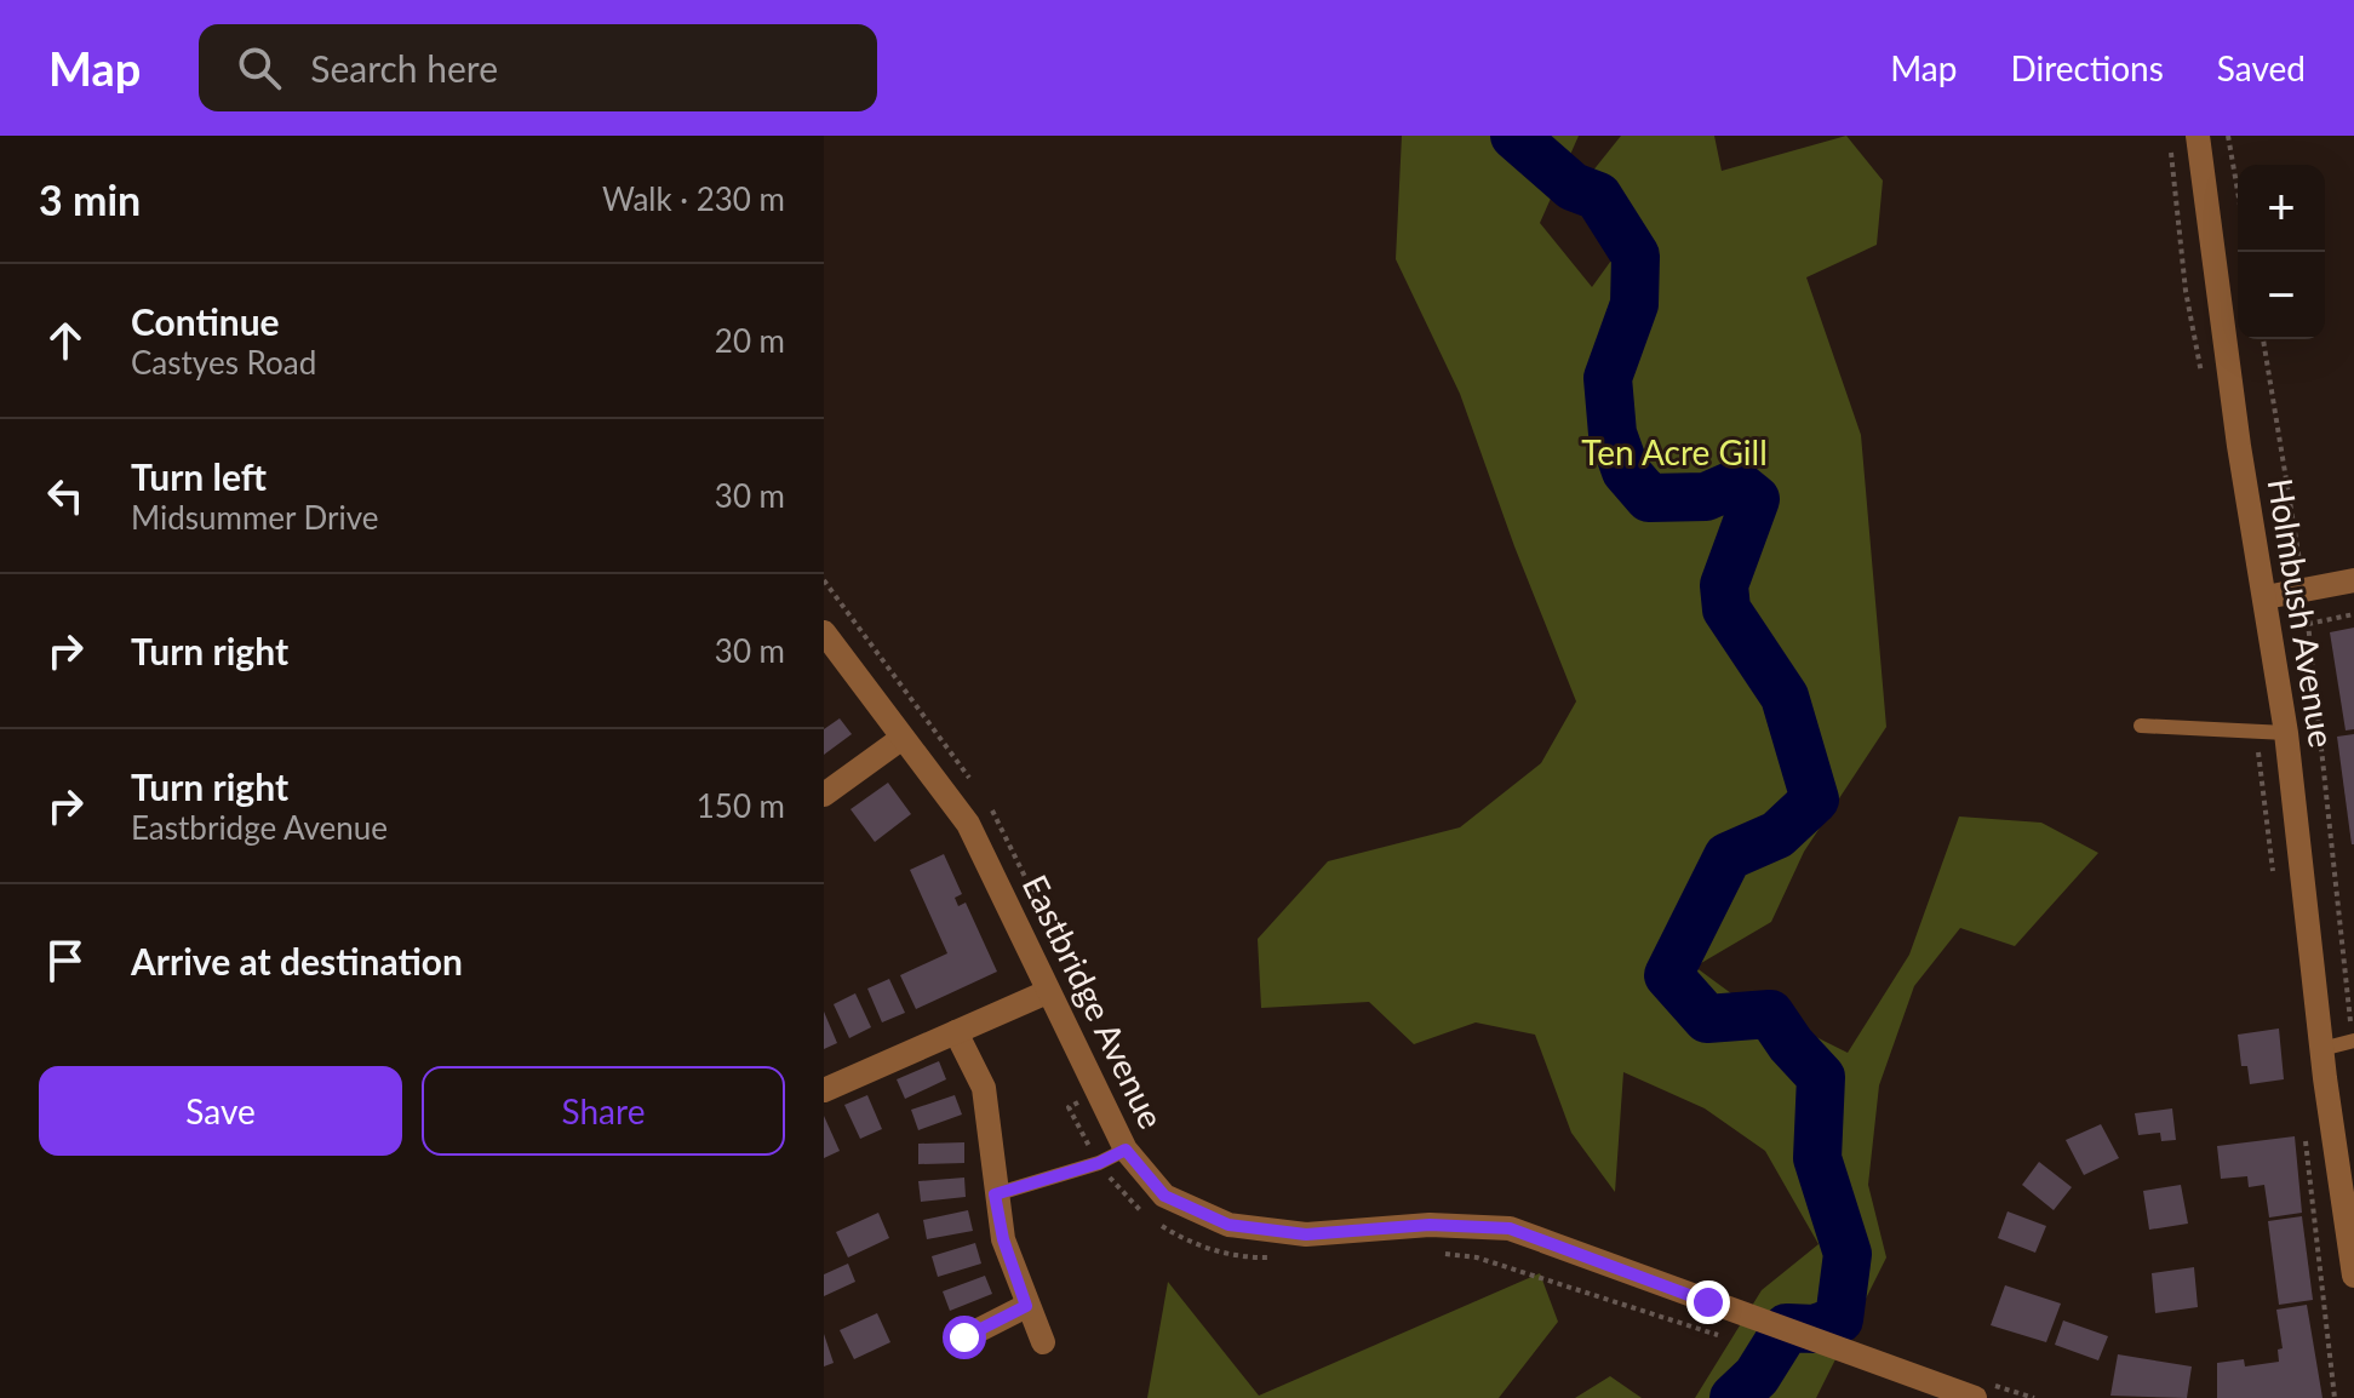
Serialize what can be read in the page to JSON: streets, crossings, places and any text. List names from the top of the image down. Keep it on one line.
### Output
{"streets":{"street":["Holmbush Avenue","Eastbridge Avenue"]},"parks":["Ten Acre Gill"],"page":{"header":"Map","search":"Search here","nav":["Map","Directions","Saved"],"heading":["3 min","Walk · 230 m"],"map_buttons":["+","−"],"list":[["Continue","Castyes Road","20 m"],["Turn left","Midsummer Drive","30 m"],["Turn right","30 m"],["Turn right","Eastbridge Avenue","150 m"],"Arrive at destination"],"buttons":["Save","Share"]}}
